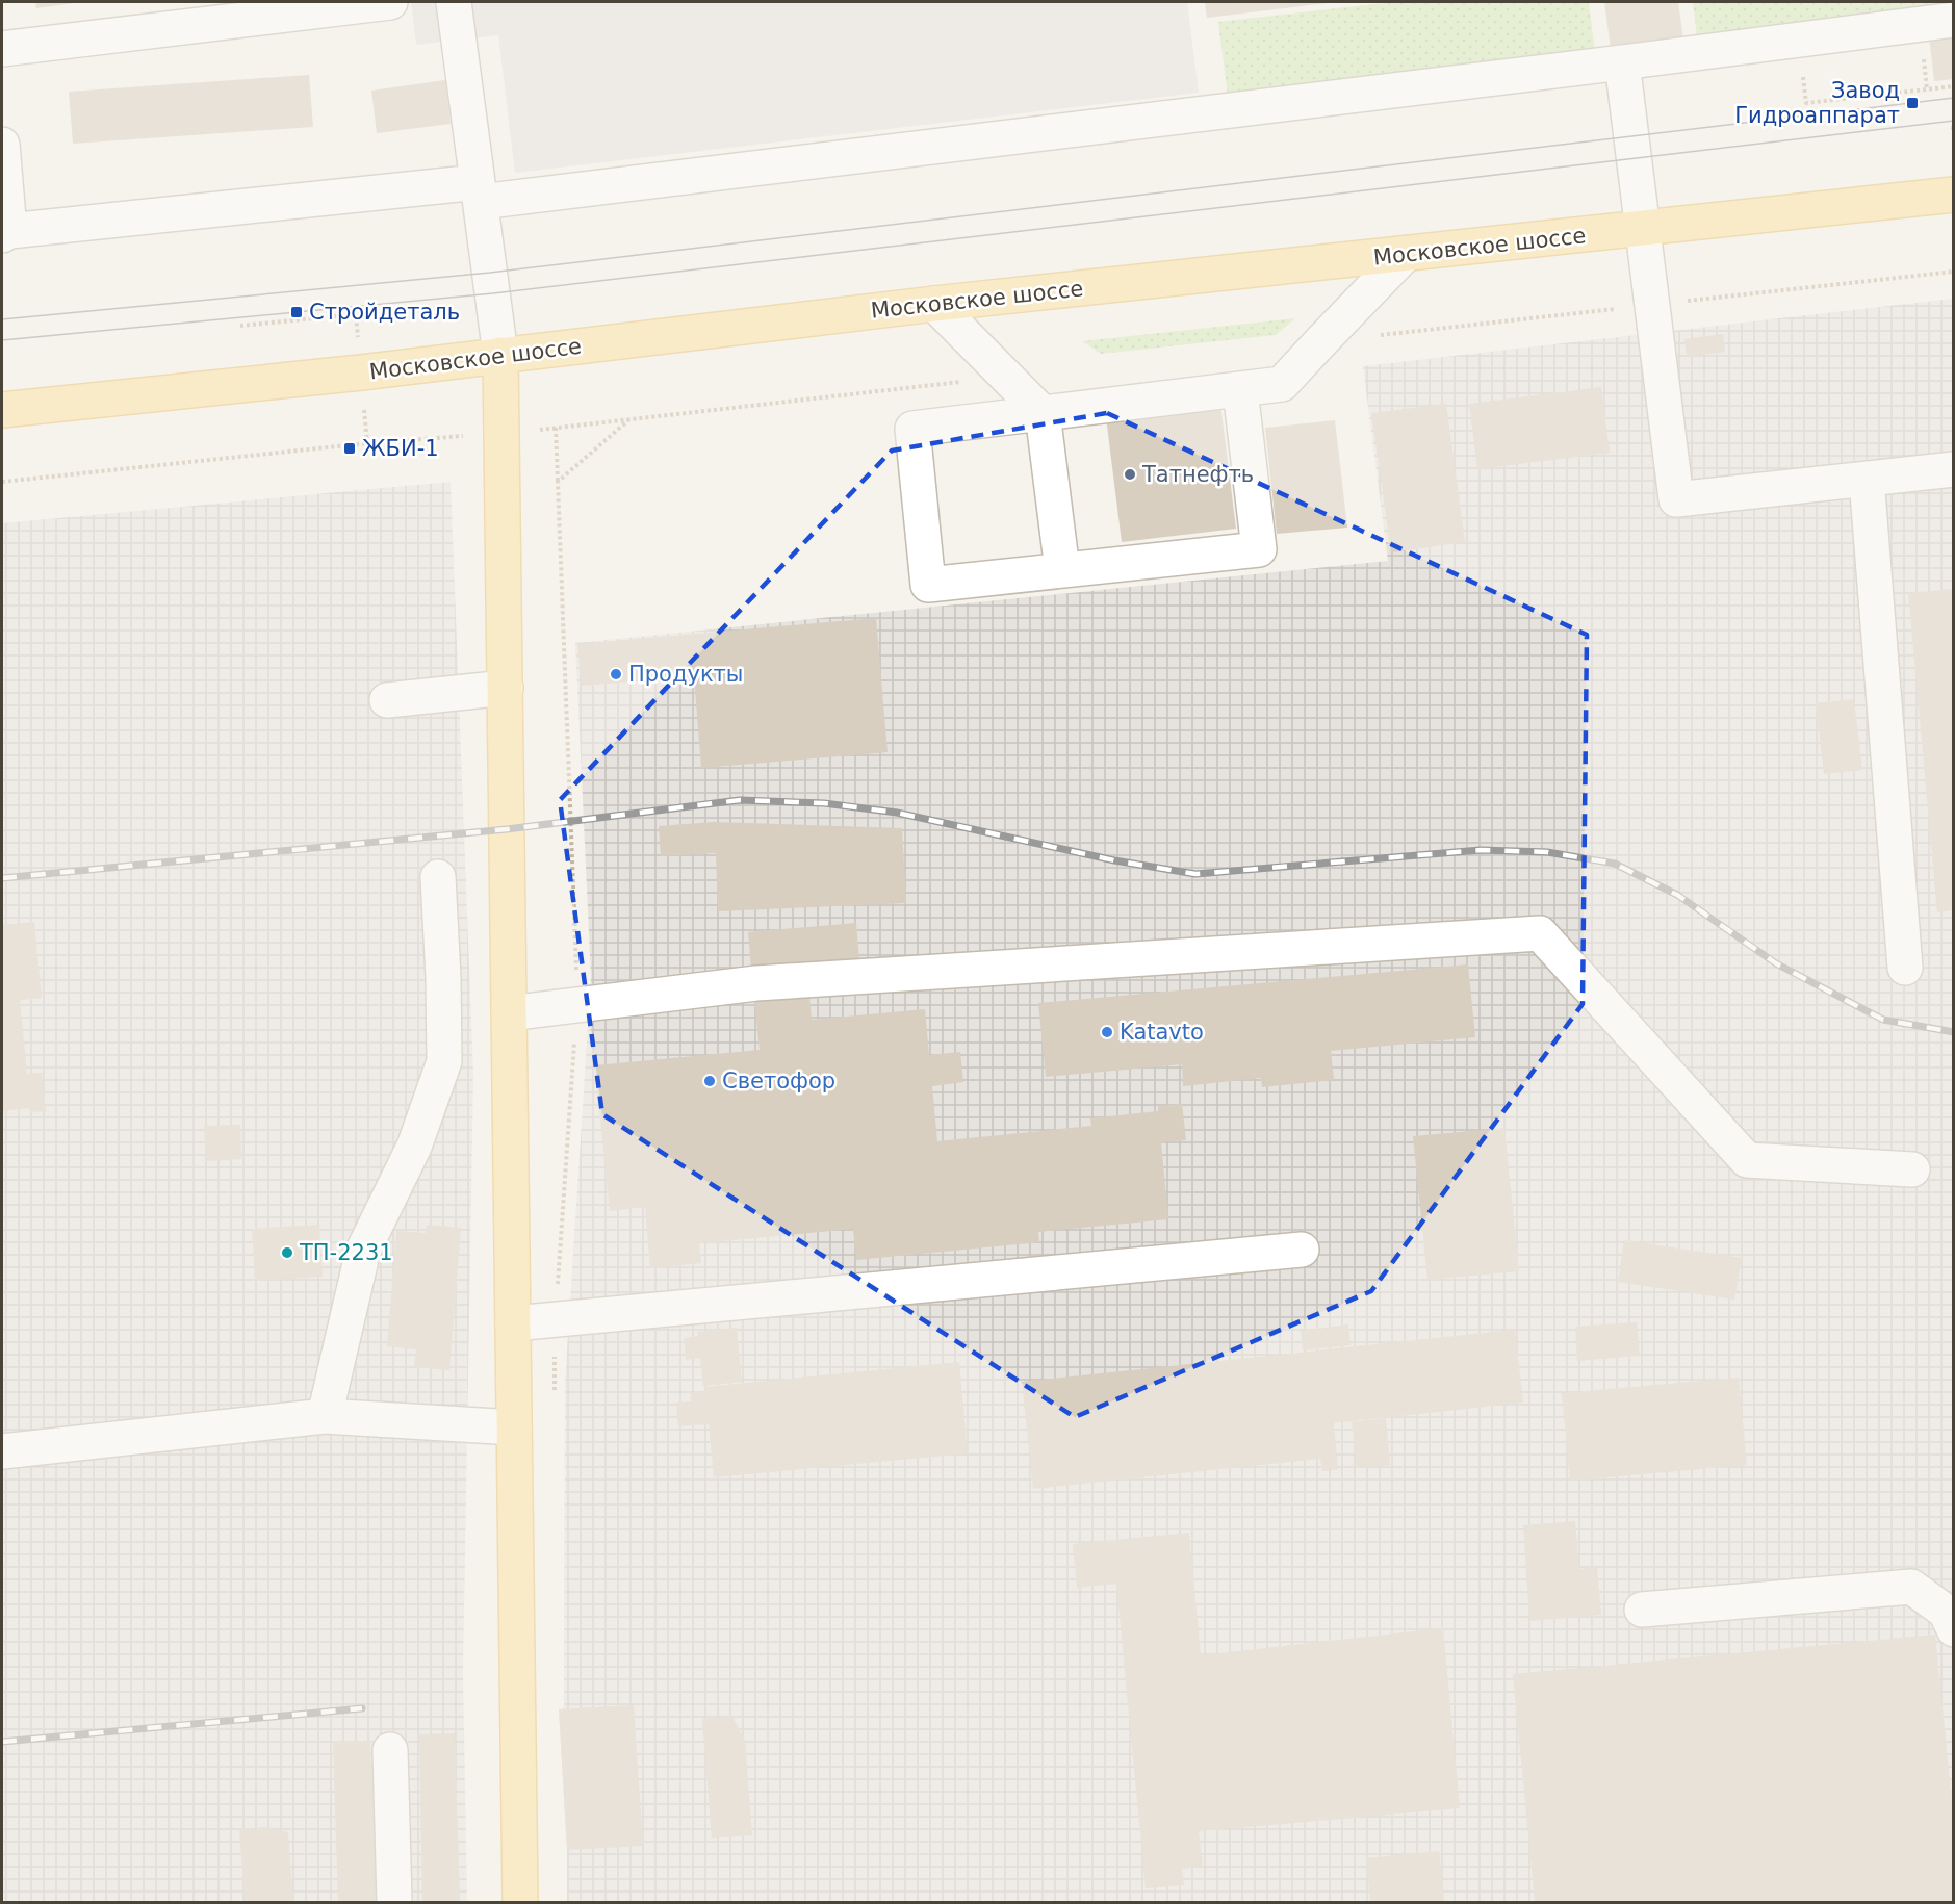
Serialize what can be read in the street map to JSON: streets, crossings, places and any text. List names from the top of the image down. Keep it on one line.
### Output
{"streets":{"main road":["Московское шоссе"]},"places":{"transit":["Завод Гидроаппарат","Стройдеталь","ЖБИ-1"],"other":["Татнефть","Продукты","Katavto","Светофор","ТП-2231"]}}
